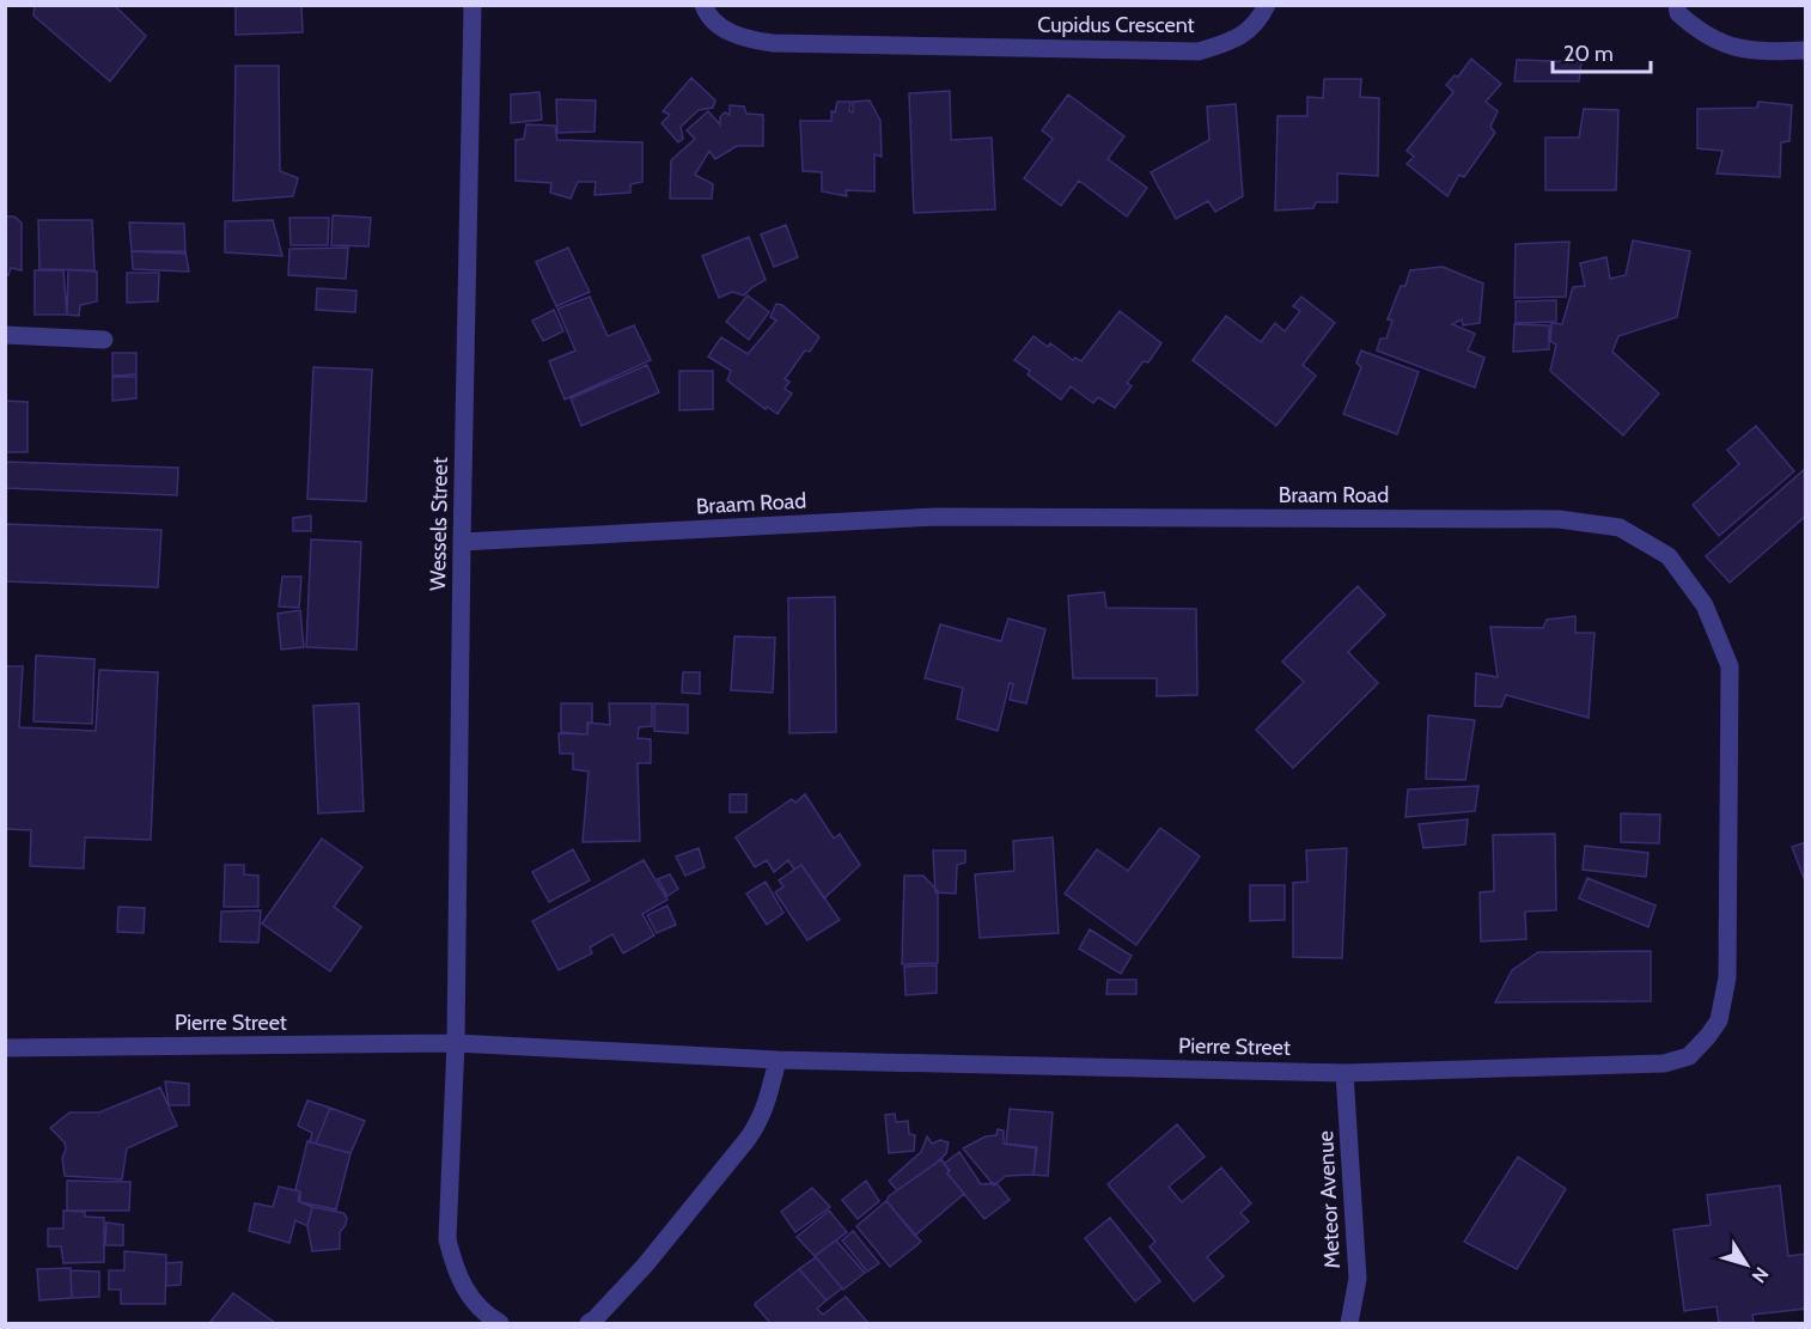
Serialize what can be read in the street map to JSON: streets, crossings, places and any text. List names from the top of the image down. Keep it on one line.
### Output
{"streets":{"street":["Cupidus Crescent","Braam Road","Wessels Street","Pierre Street","Meteor Avenue"]},"crossings":[["Braam Road","Wessels Street"],["Braam Road","Pierre Street"],["Wessels Street","Pierre Street"],["Pierre Street","Meteor Avenue"]],"scale_bar":"20 m","north":"bottom right"}
